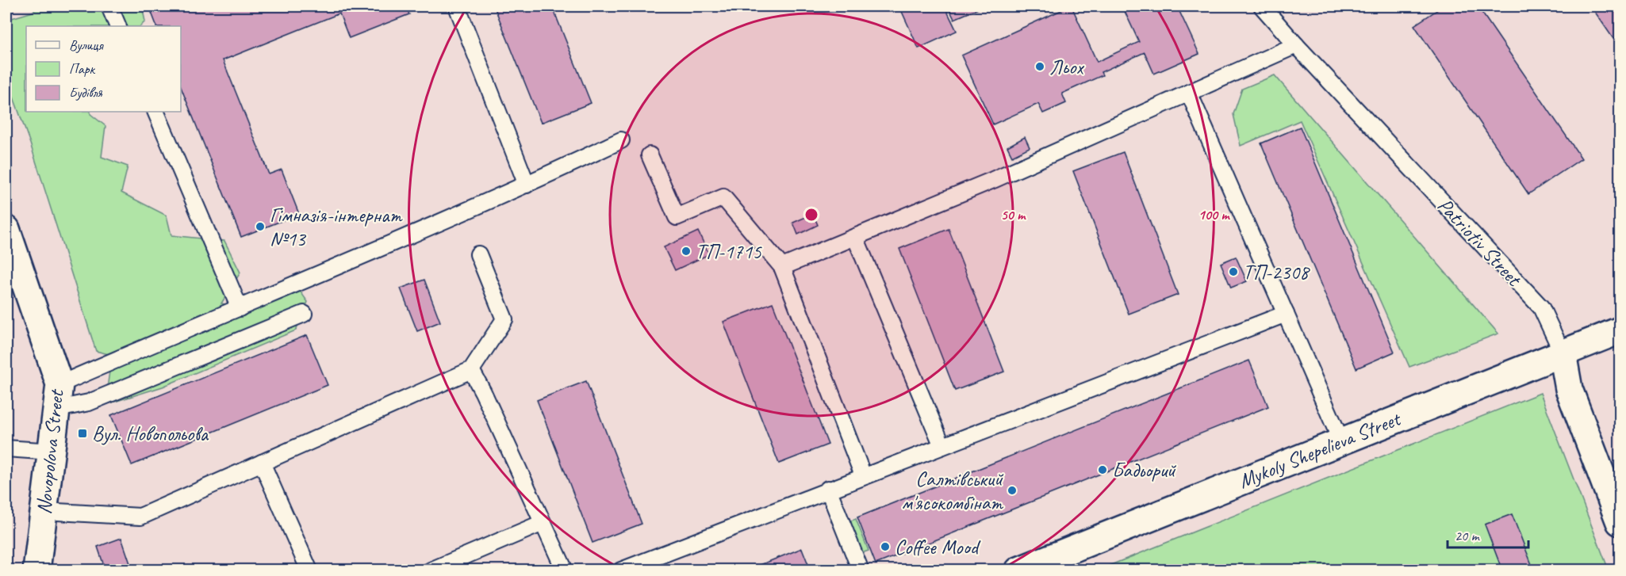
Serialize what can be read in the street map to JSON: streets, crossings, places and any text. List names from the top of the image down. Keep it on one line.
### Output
{"streets":{"street":["Patriotiv Street","Mykoly Shepelieva Street","Novopolova Street"]},"crossings":[["Patriotiv Street","Mykoly Shepelieva Street"]],"places":{"other":["Льох","Гімназія-інтернат №13","ТП-1715","ТП-2308","Бадьорий","Салтівський м'ясокомбінат","Coffee Mood"],"transit":["Вул. Новопольова"]},"legend":["Вулиця","Парк","Будівля"],"scale_bar":"20 m","rings":["50 m","100 m"]}
